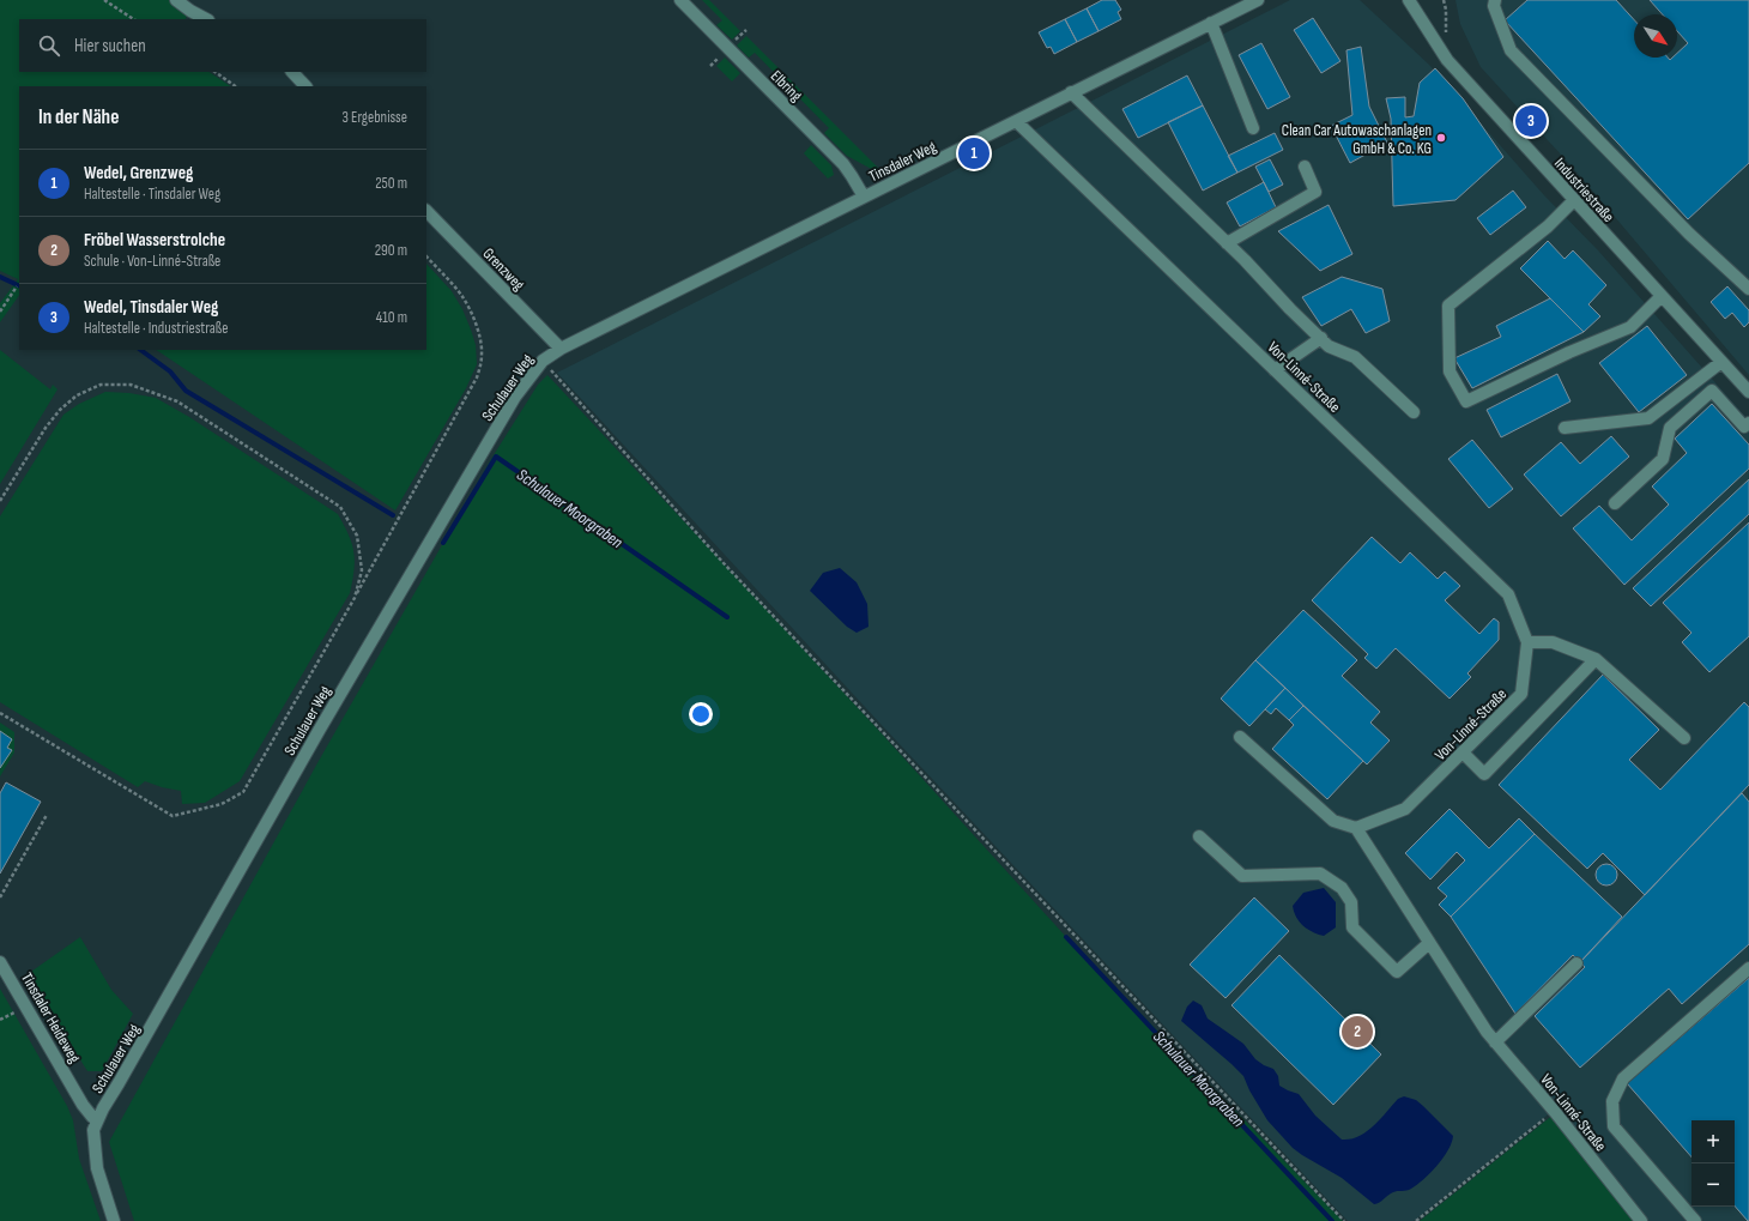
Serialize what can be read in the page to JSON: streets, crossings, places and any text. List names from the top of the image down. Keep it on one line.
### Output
{"streets":{"street":["Elbring","Tinsdaler Weg","Industriestraße","Grenzweg","Von-Linné-Straße","Schulauer Weg","Tinsdaler Heideweg"]},"crossings":[["Elbring","Tinsdaler Weg"],["Tinsdaler Weg","Grenzweg"],["Tinsdaler Weg","Von-Linné-Straße"],["Tinsdaler Weg","Schulauer Weg"],["Grenzweg","Schulauer Weg"],["Schulauer Weg","Tinsdaler Heideweg"]],"water":["Schulauer Moorgraben"],"places":["Clean Car Autowaschanlagen GmbH & Co. KG"],"north":"bottom right","page":{"search":"Hier suchen","heading":["In der Nähe","3 Ergebnisse"],"pins":["3","1","2"],"list":[{"mark":"1","name":"Wedel, Grenzweg","note":"Haltestelle · Tinsdaler Weg","value":"250 m"},{"mark":"2","name":"Fröbel Wasserstrolche","note":"Schule · Von-Linné-Straße","value":"290 m"},{"mark":"3","name":"Wedel, Tinsdaler Weg","note":"Haltestelle · Industriestraße","value":"410 m"}],"map_buttons":["+","−"]}}
